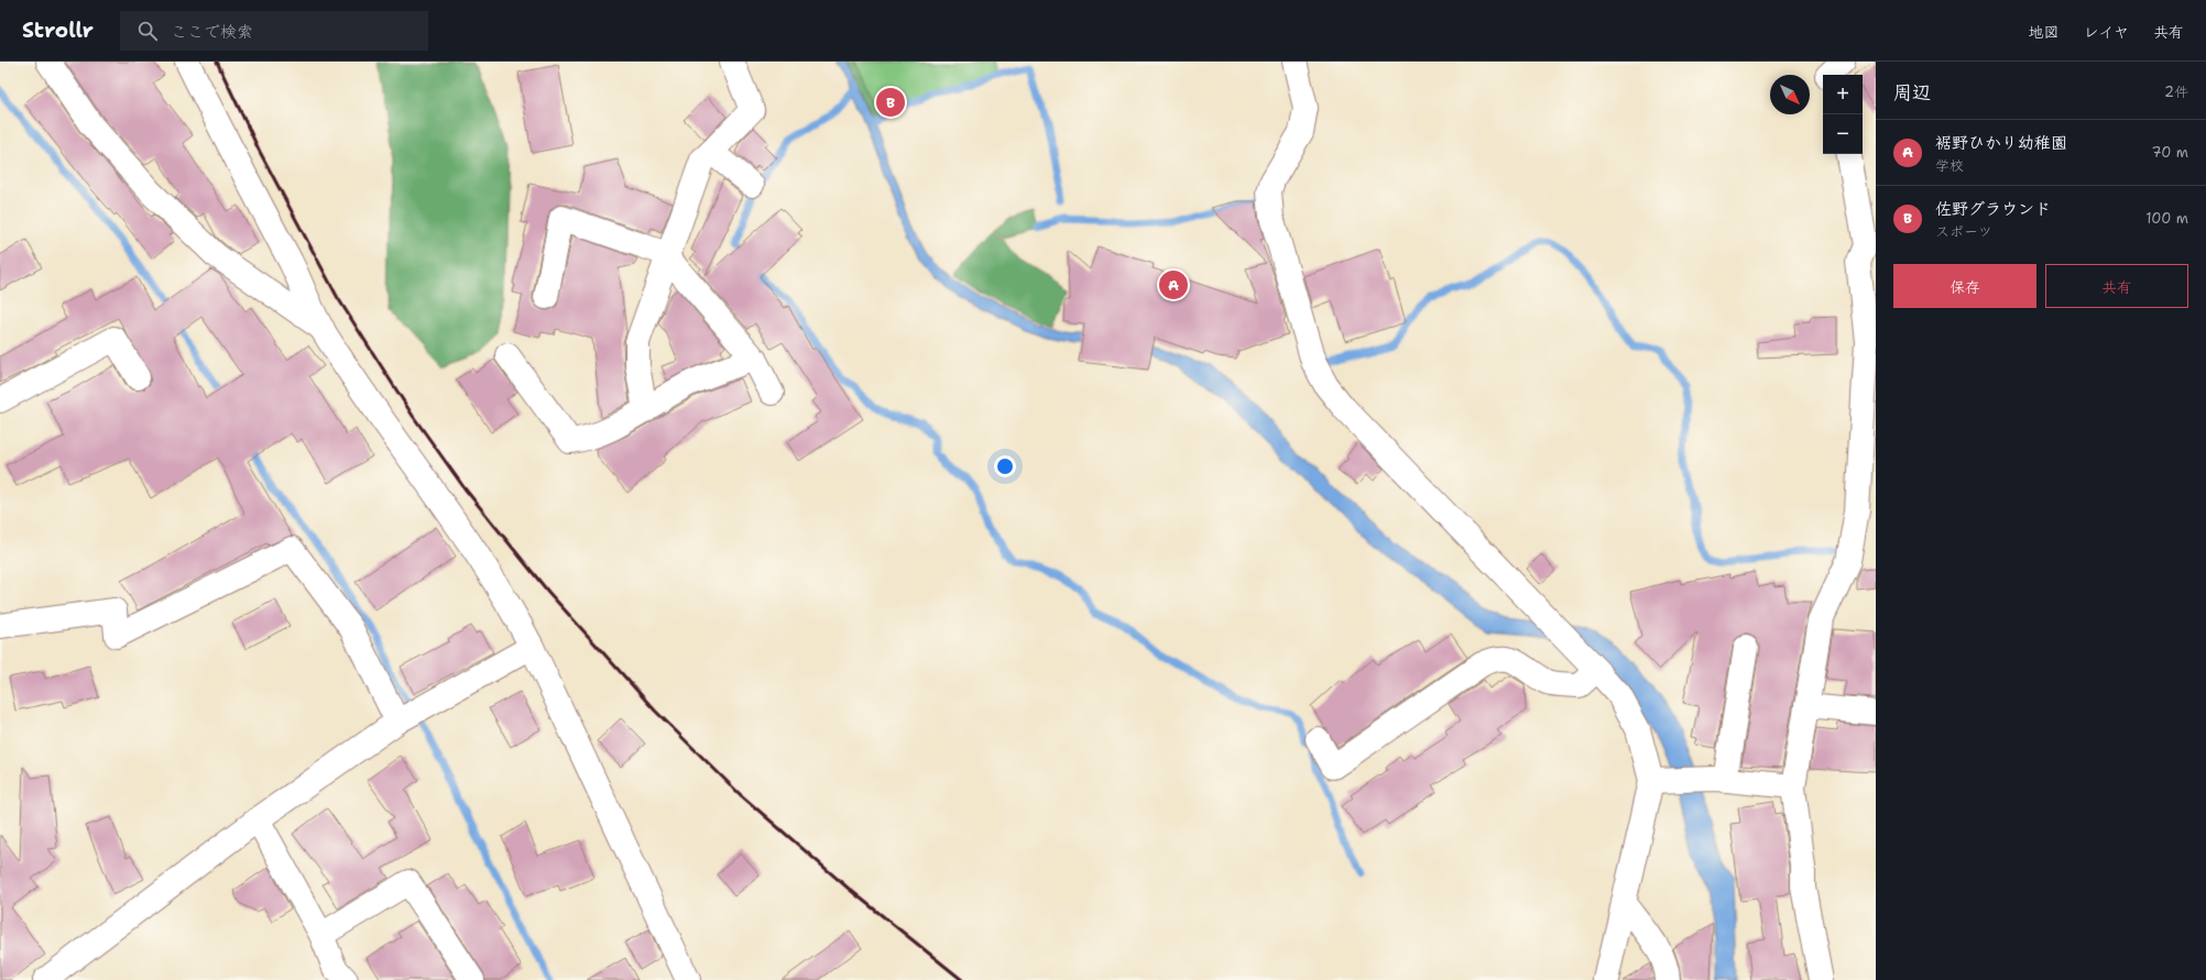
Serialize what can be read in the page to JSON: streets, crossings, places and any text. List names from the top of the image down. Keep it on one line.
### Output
{"north":"bottom right","page":{"header":"Strollr","search":"ここで検索","nav":["地図","レイヤ","共有"],"heading":["周辺","2件"],"map_buttons":["+","−"],"pins":["B","A"],"list":[{"mark":"A","name":"裾野ひかり幼稚園","note":"学校","value":"70 m"},{"mark":"B","name":"佐野グラウンド","note":"スポーツ","value":"100 m"}],"buttons":["保存","共有"]}}
